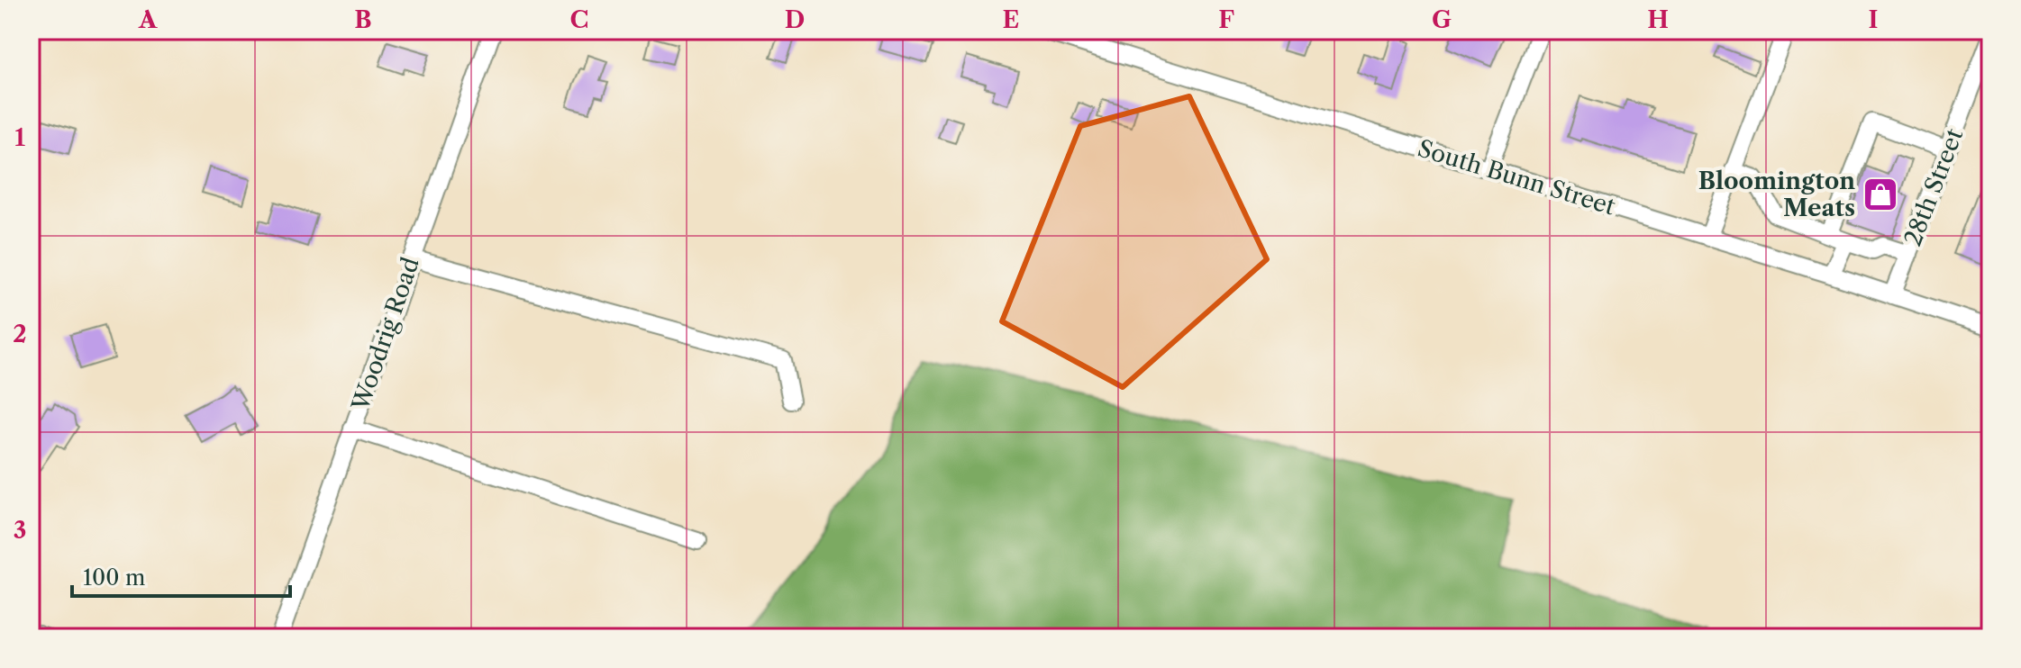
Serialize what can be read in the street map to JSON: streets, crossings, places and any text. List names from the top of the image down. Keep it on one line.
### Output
{"streets":{"street":["South Bunn Street","28th Street","Woodrig Road"]},"crossings":[["South Bunn Street","28th Street"]],"places":{"shop":["Bloomington Meats"]},"scale_bar":"100 m","grid":{"columns":["A","B","C","D","E","F","G","H","I"],"rows":["1","2","3"]}}
